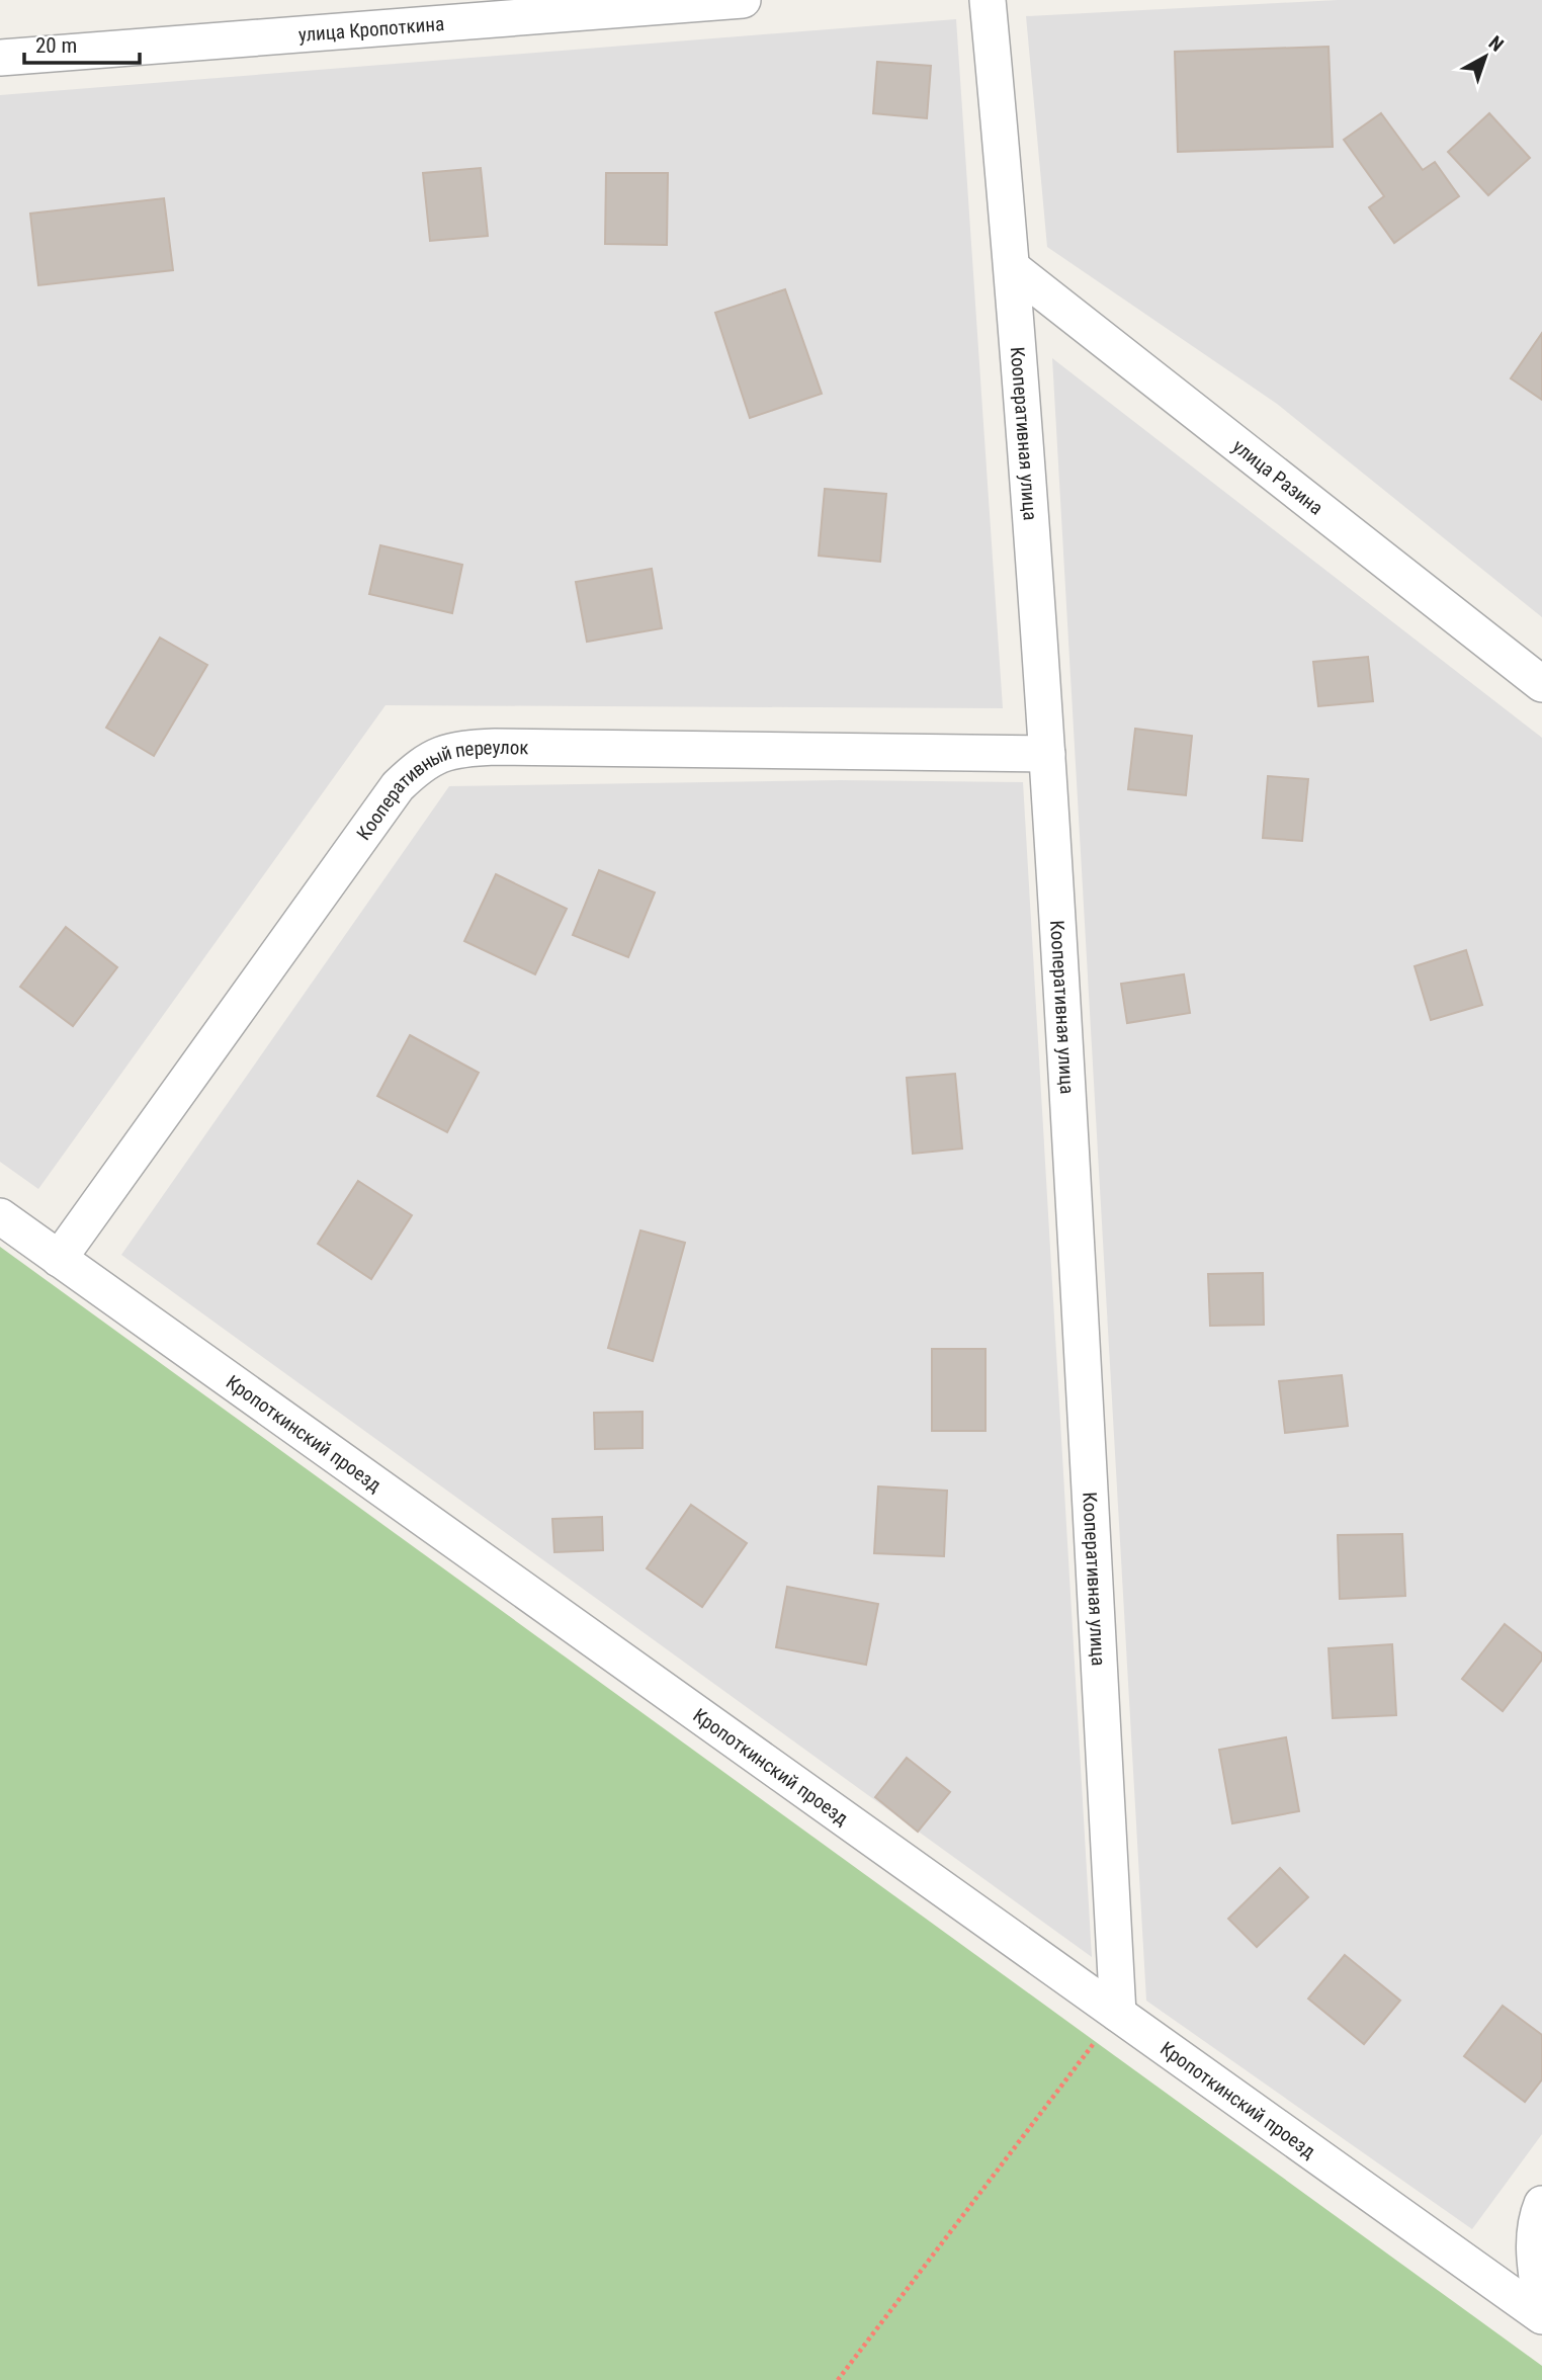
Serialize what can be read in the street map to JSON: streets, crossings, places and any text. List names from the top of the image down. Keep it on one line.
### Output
{"streets":{"street":["улица Кропоткина","Кооперативная улица","улица Разина","Кооперативный переулок","Кропоткинский проезд"]},"crossings":[["Кооперативная улица","улица Разина"],["Кооперативная улица","Кооперативный переулок"],["Кооперативная улица","Кропоткинский проезд"],["Кооперативный переулок","Кропоткинский проезд"]],"scale_bar":"20 m","north":"top right"}
